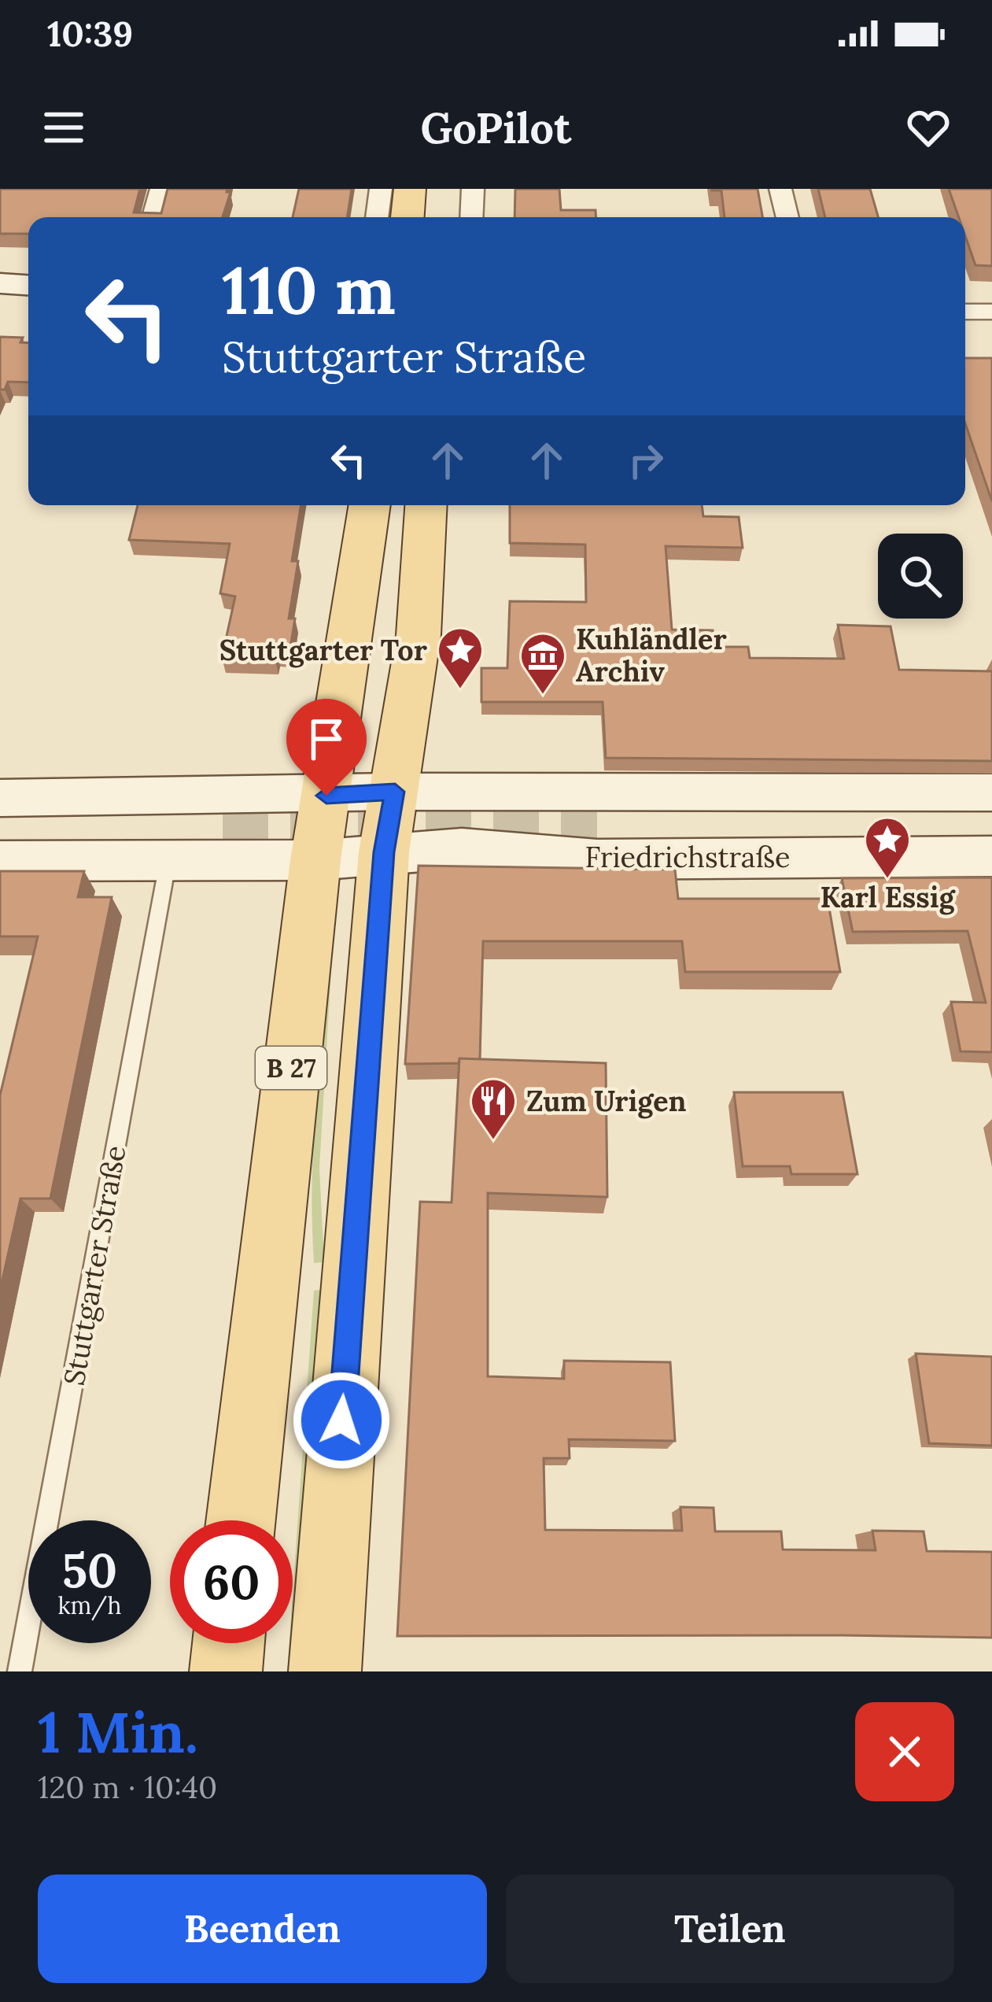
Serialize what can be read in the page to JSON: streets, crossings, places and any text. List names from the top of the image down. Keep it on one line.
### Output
{"streets":{"main road":["Friedrichstraße","B 27"],"lane":["Stuttgarter Straße"]},"crossings":[["Friedrichstraße","B 27"]],"places":{"place":["Stuttgarter Tor","Karl Essig"],"museum":["Kuhländler Archiv"],"restaurant":["Zum Urigen"]},"page":{"status":"10:39","header":"GoPilot","turn":["110 m","Stuttgarter Straße"],"speed":"50 km/h","limit":"60","heading":["1 Min.","120 m · 10:40"],"buttons":["Beenden","Teilen"]}}
